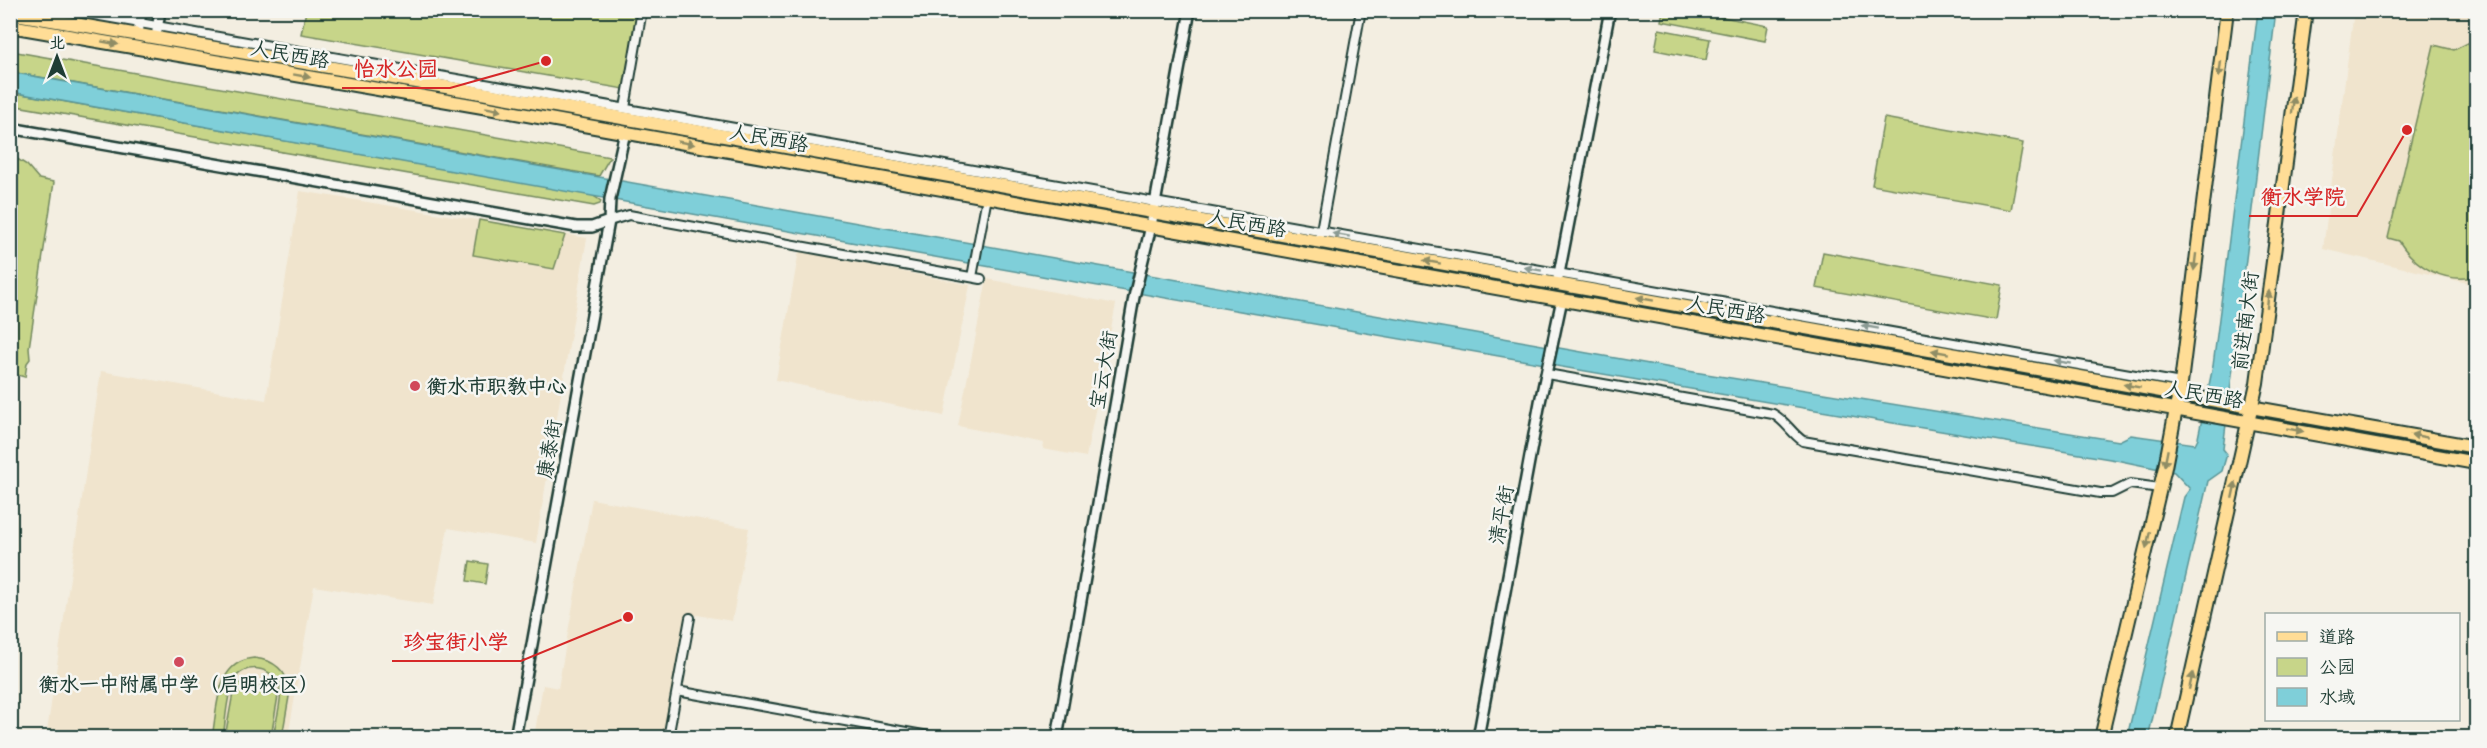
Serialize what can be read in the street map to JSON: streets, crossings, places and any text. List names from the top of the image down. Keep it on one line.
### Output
{"streets":{"main road":["人民西路","前进南大街"],"street":["宝云大街","康泰街","清平街"]},"crossings":[["人民西路","前进南大街"],["人民西路","宝云大街"],["人民西路","康泰街"],["人民西路","清平街"]],"places":["怡水公园","衡水学院","衡水市职教中心","珍宝街小学","衡水一中附属中学（启明校区）"],"legend":["道路","公园","水域"],"north":"top"}
